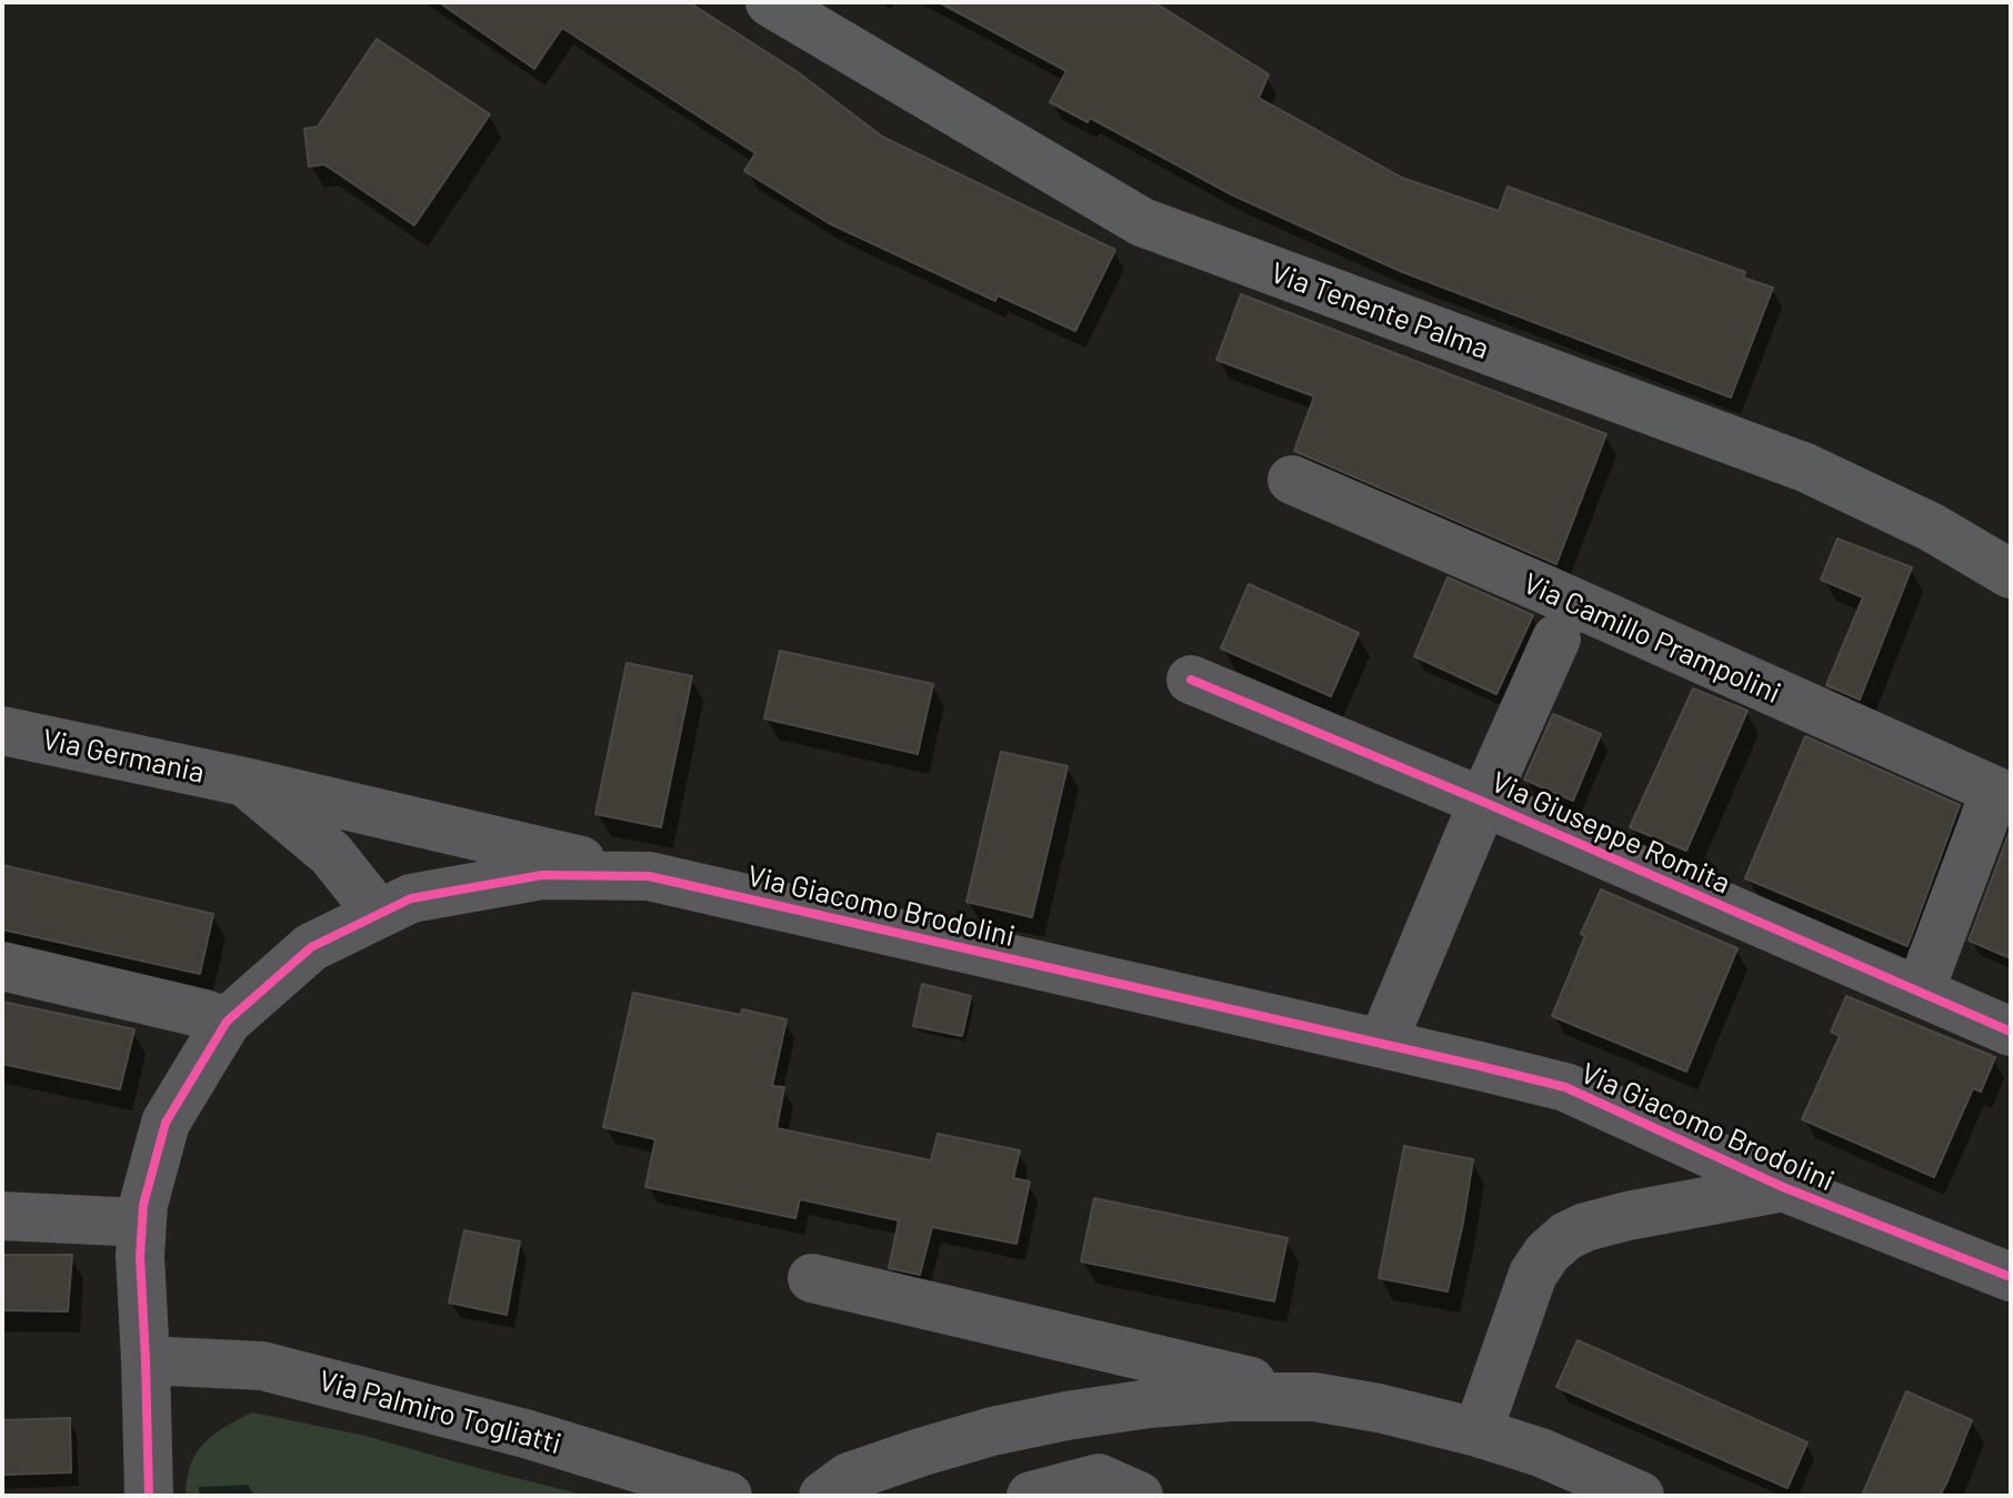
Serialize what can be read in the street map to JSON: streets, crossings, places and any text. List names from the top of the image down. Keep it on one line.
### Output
{"streets":{"main road":["Via Tenente Palma"],"street":["Via Camillo Prampolini","Via Germania","Via Giuseppe Romita","Via Giacomo Brodolini","Via Palmiro Togliatti"]},"crossings":[["Via Germania","Via Giacomo Brodolini"],["Via Giuseppe Romita","Via Giacomo Brodolini"],["Via Giacomo Brodolini","Via Palmiro Togliatti"]]}
